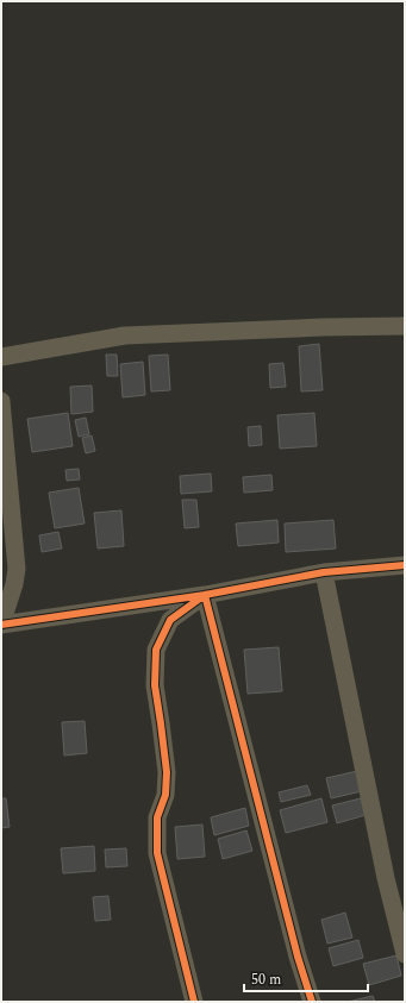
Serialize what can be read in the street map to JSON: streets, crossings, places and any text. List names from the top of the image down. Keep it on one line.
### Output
{"scale_bar":"50 m"}
